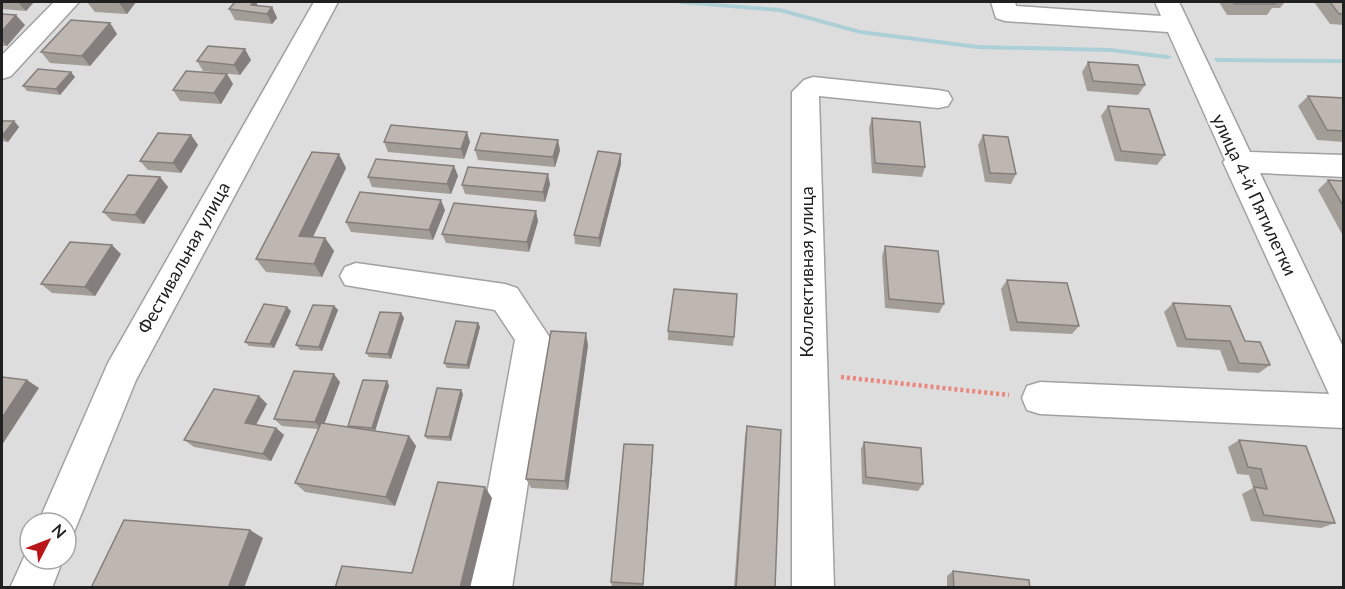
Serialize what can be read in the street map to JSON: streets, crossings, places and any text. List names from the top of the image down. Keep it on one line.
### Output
{"streets":{"street":["улица 4-й Пятилетки","Фестивальная улица","Коллективная улица"]},"north":"top right"}
